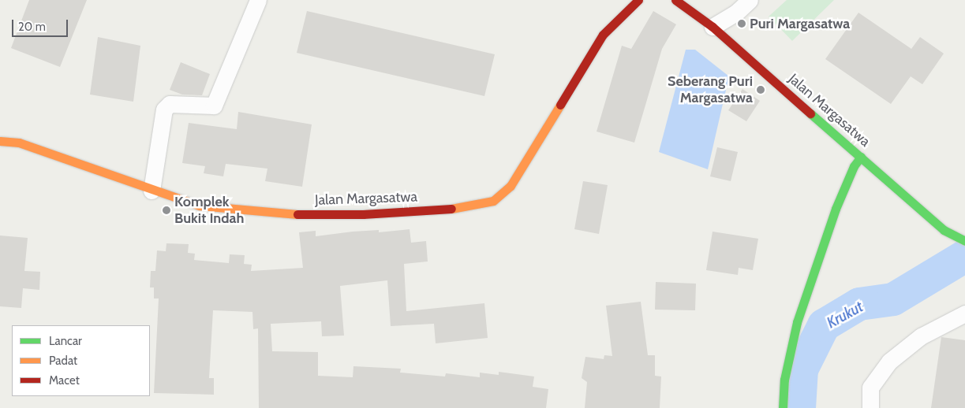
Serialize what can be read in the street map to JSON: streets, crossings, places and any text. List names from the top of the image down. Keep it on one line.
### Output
{"streets":{"street":["Jalan Margasatwa"]},"water":["Krukut"],"places":["Puri Margasatwa","Seberang Puri Margasatwa","Komplek Bukit Indah"],"legend":["Lancar","Padat","Macet"],"scale_bar":"20 m"}
